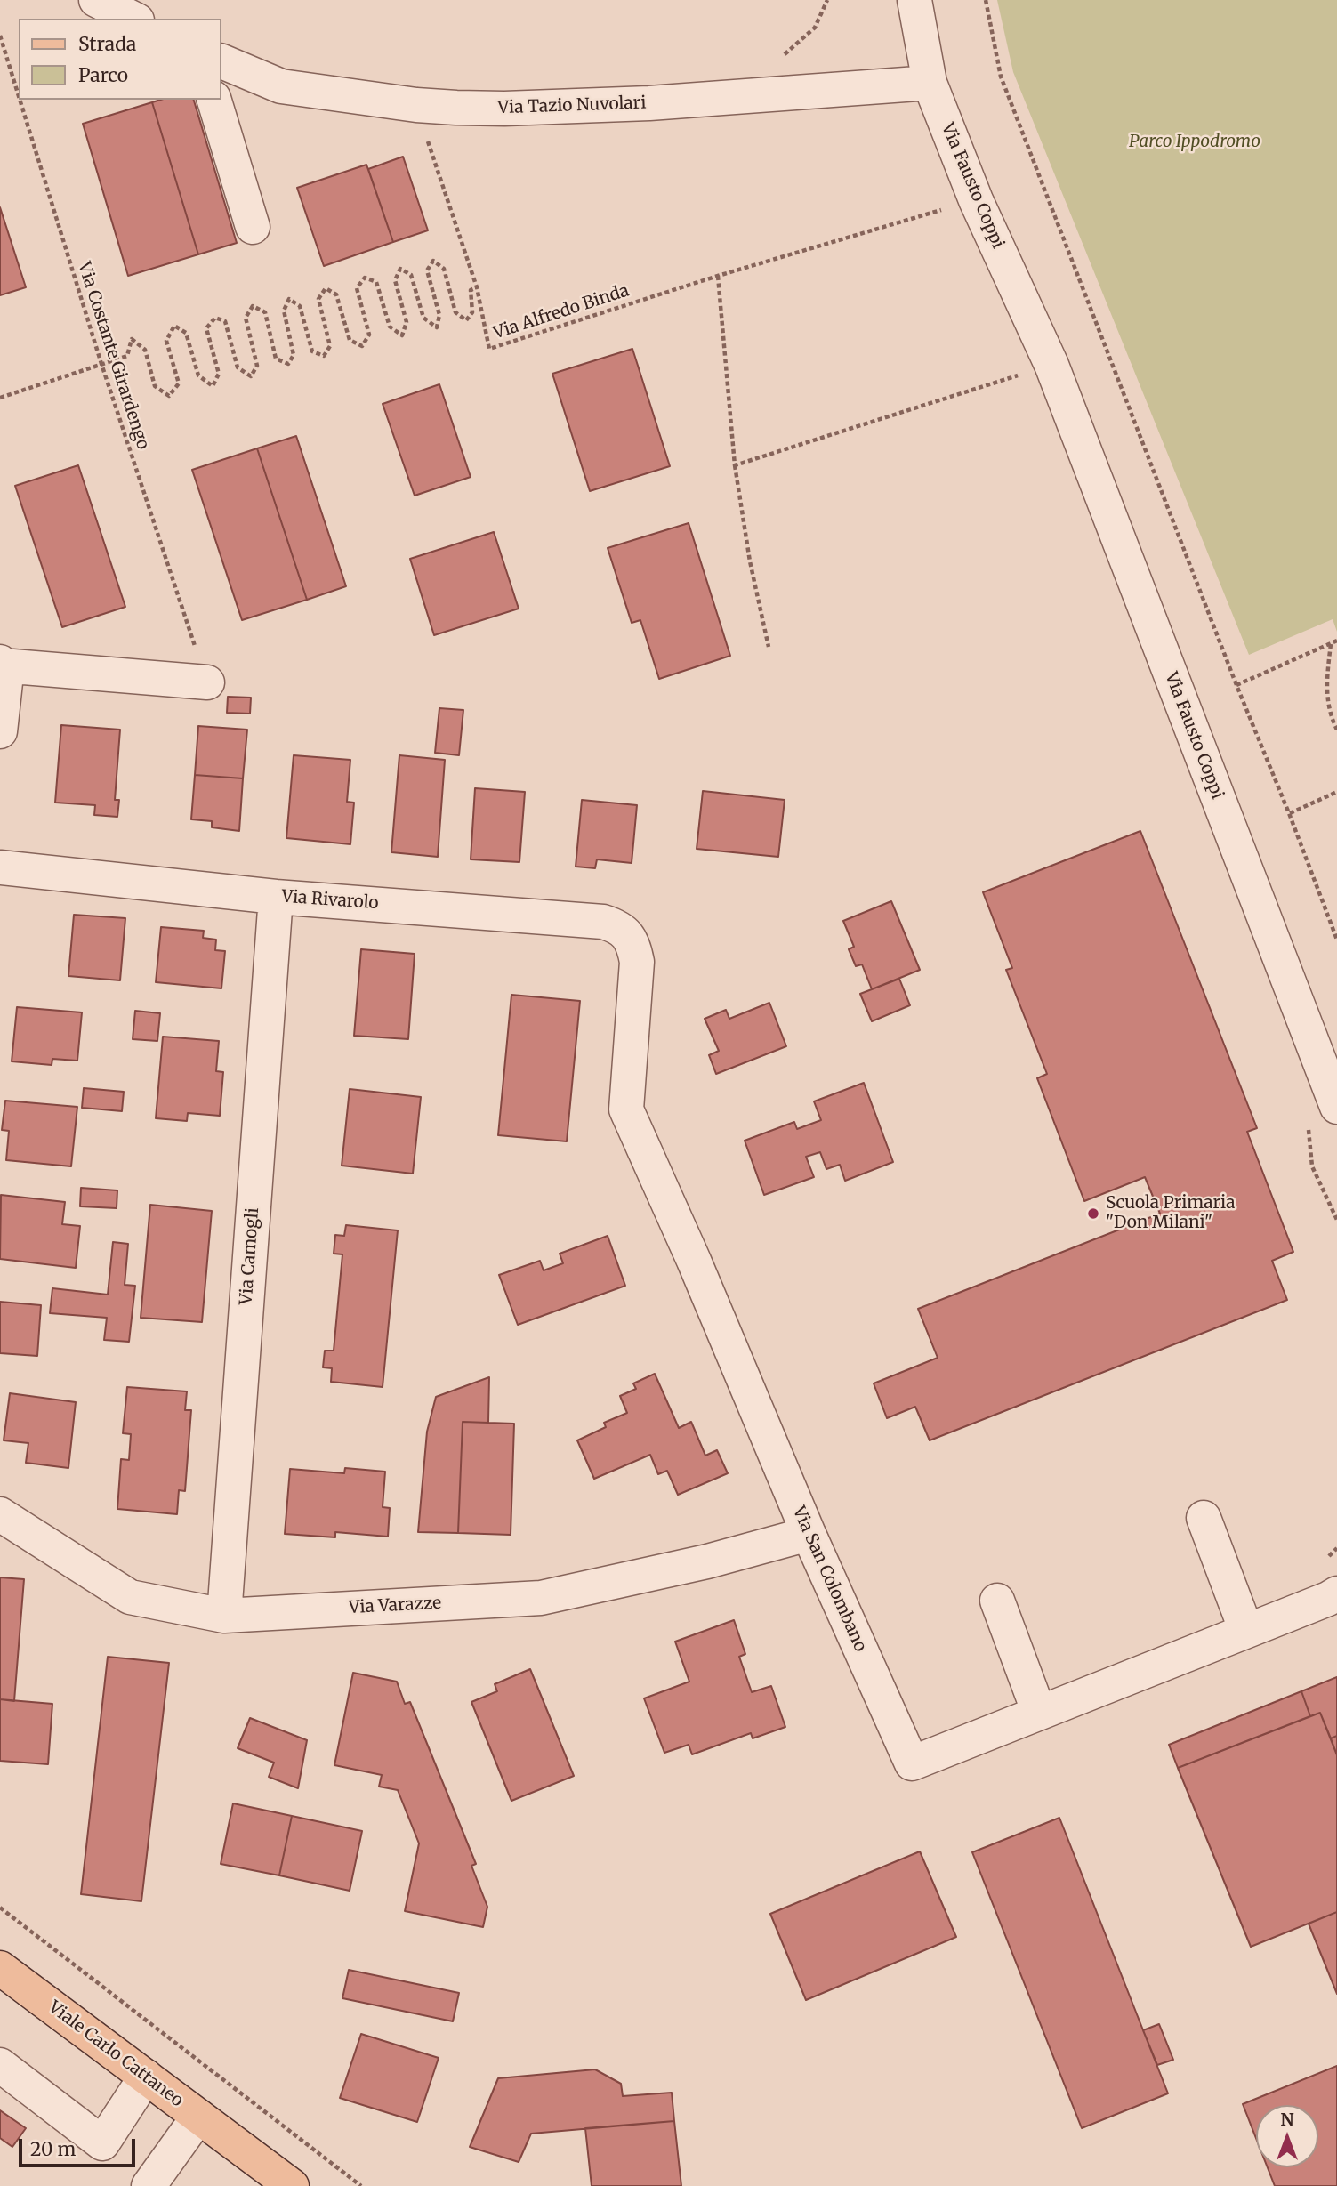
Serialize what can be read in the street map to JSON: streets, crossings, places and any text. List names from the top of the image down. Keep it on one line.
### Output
{"streets":{"main road":["Viale Carlo Cattaneo"],"street":["Via Tazio Nuvolari","Via Fausto Coppi","Via Rivarolo","Via Camogli","Via San Colombano","Via Varazze"],"path":["Via Alfredo Binda","Via Costante Girardengo"]},"crossings":[["Via Tazio Nuvolari","Via Fausto Coppi"],["Via Alfredo Binda","Via Costante Girardengo"],["Via Rivarolo","Via Camogli"],["Via Rivarolo","Via San Colombano"],["Via Camogli","Via Varazze"],["Via San Colombano","Via Varazze"]],"parks":["Parco Ippodromo"],"places":["Scuola Primaria \"Don Milani\""],"legend":["Strada","Parco"],"scale_bar":"20 m","north":"top"}
